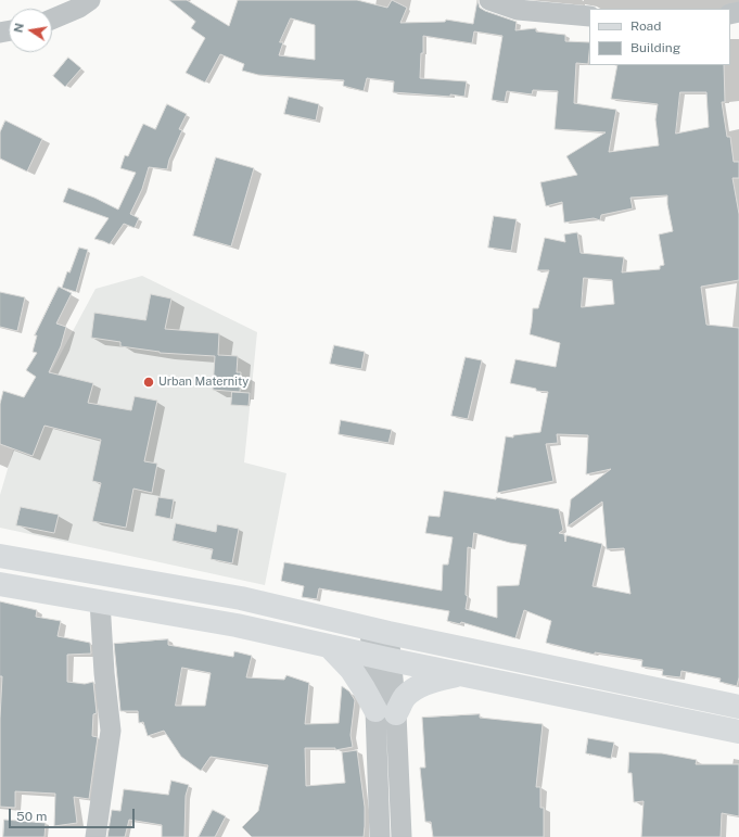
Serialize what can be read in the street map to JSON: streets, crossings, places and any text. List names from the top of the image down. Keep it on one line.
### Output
{"places":["Urban Maternity"],"legend":["Road","Building"],"scale_bar":"50 m","north":"left"}
